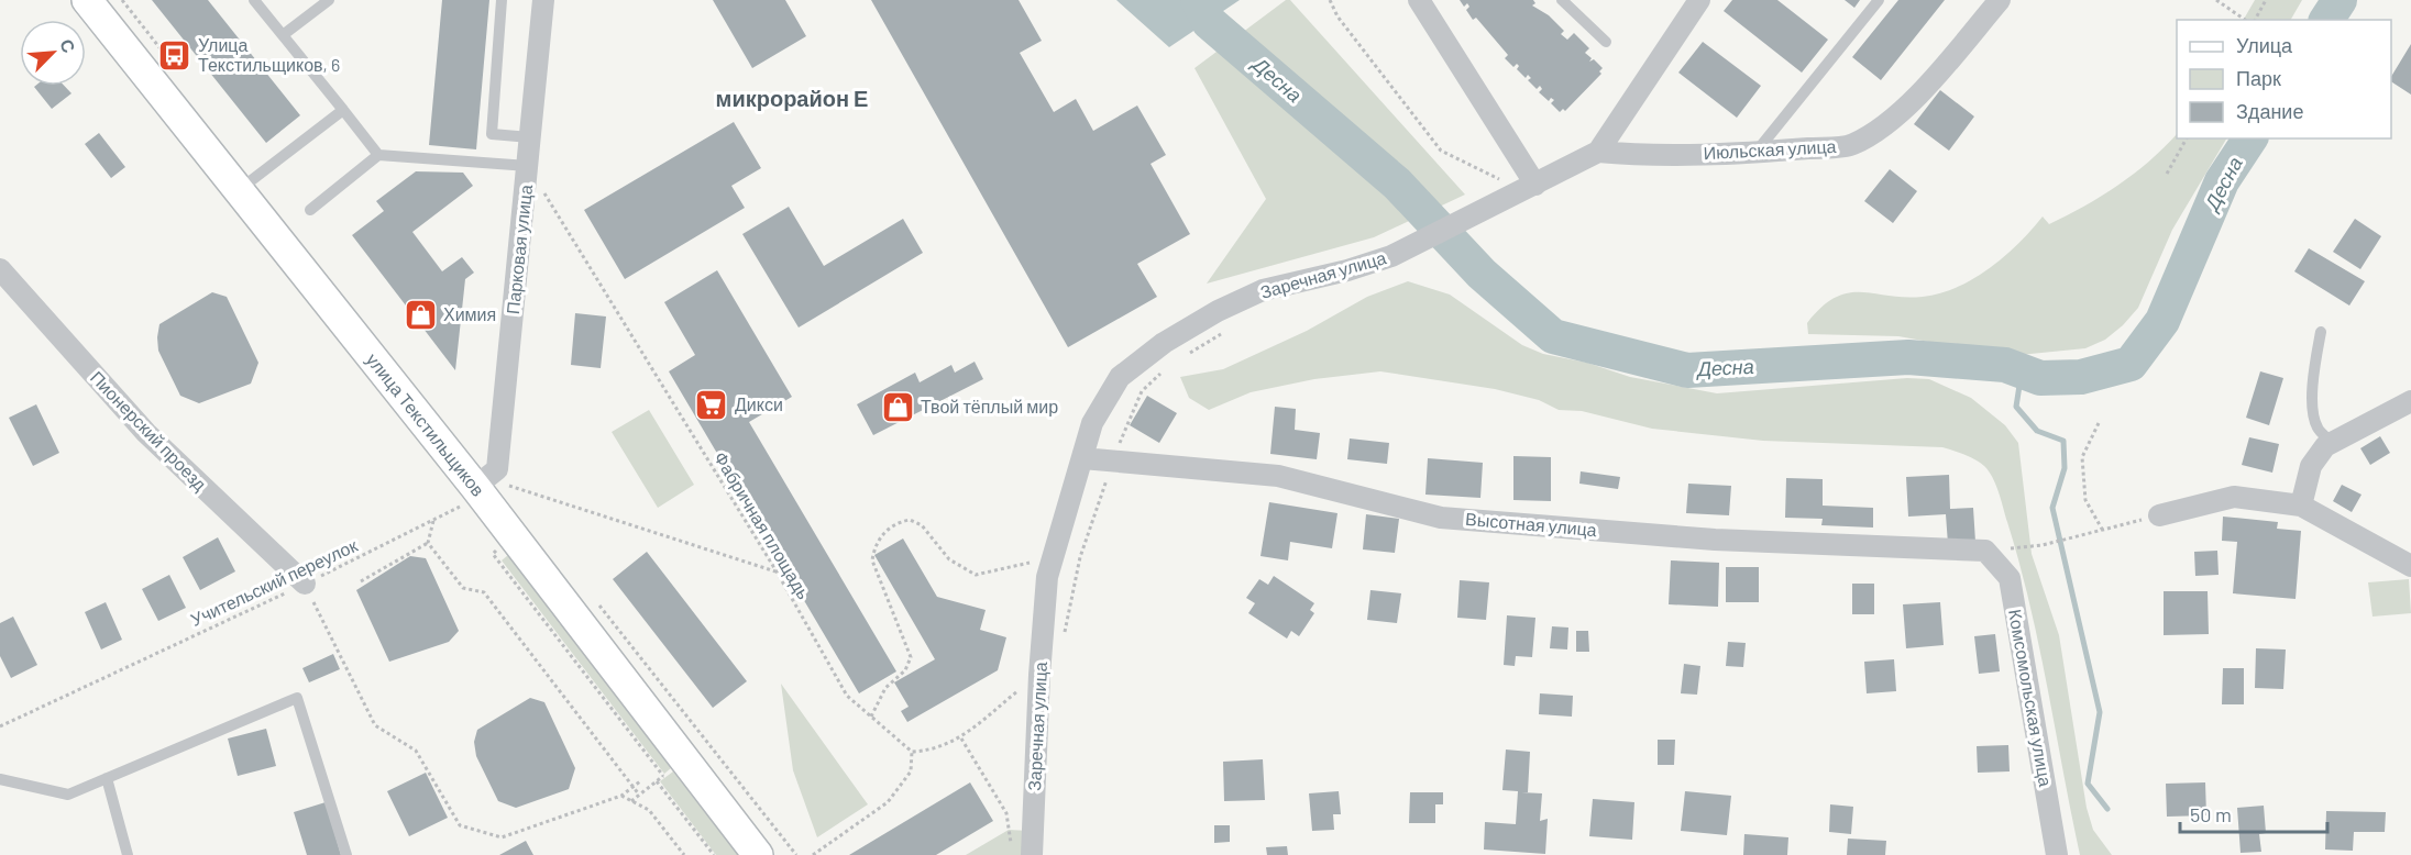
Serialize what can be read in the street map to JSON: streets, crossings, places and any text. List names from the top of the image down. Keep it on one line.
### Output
{"streets":{"main road":["улица Текстильщиков"],"street":["Июльская улица","Парковая улица","Заречная улица","Пионерский проезд","Высотная улица","Комсомольская улица"],"path":["Фабричная площадь","Учительский переулок"]},"crossings":[["Июльская улица","Заречная улица"],["Парковая улица","улица Текстильщиков"],["Парковая улица","Фабричная площадь"],["Парковая улица","Учительский переулок"],["Заречная улица","Высотная улица"],["улица Текстильщиков","Учительский переулок"],["Пионерский проезд","Учительский переулок"],["Высотная улица","Комсомольская улица"]],"districts":["микрорайон Е"],"water":["Десна"],"places":{"bus stop":["Улица Текстильщиков, 6"],"shop":["Химия","Твой тёплый мир"],"supermarket":["Дикси"]},"legend":["Улица","Парк","Здание"],"scale_bar":"50 m","north":"top right"}
